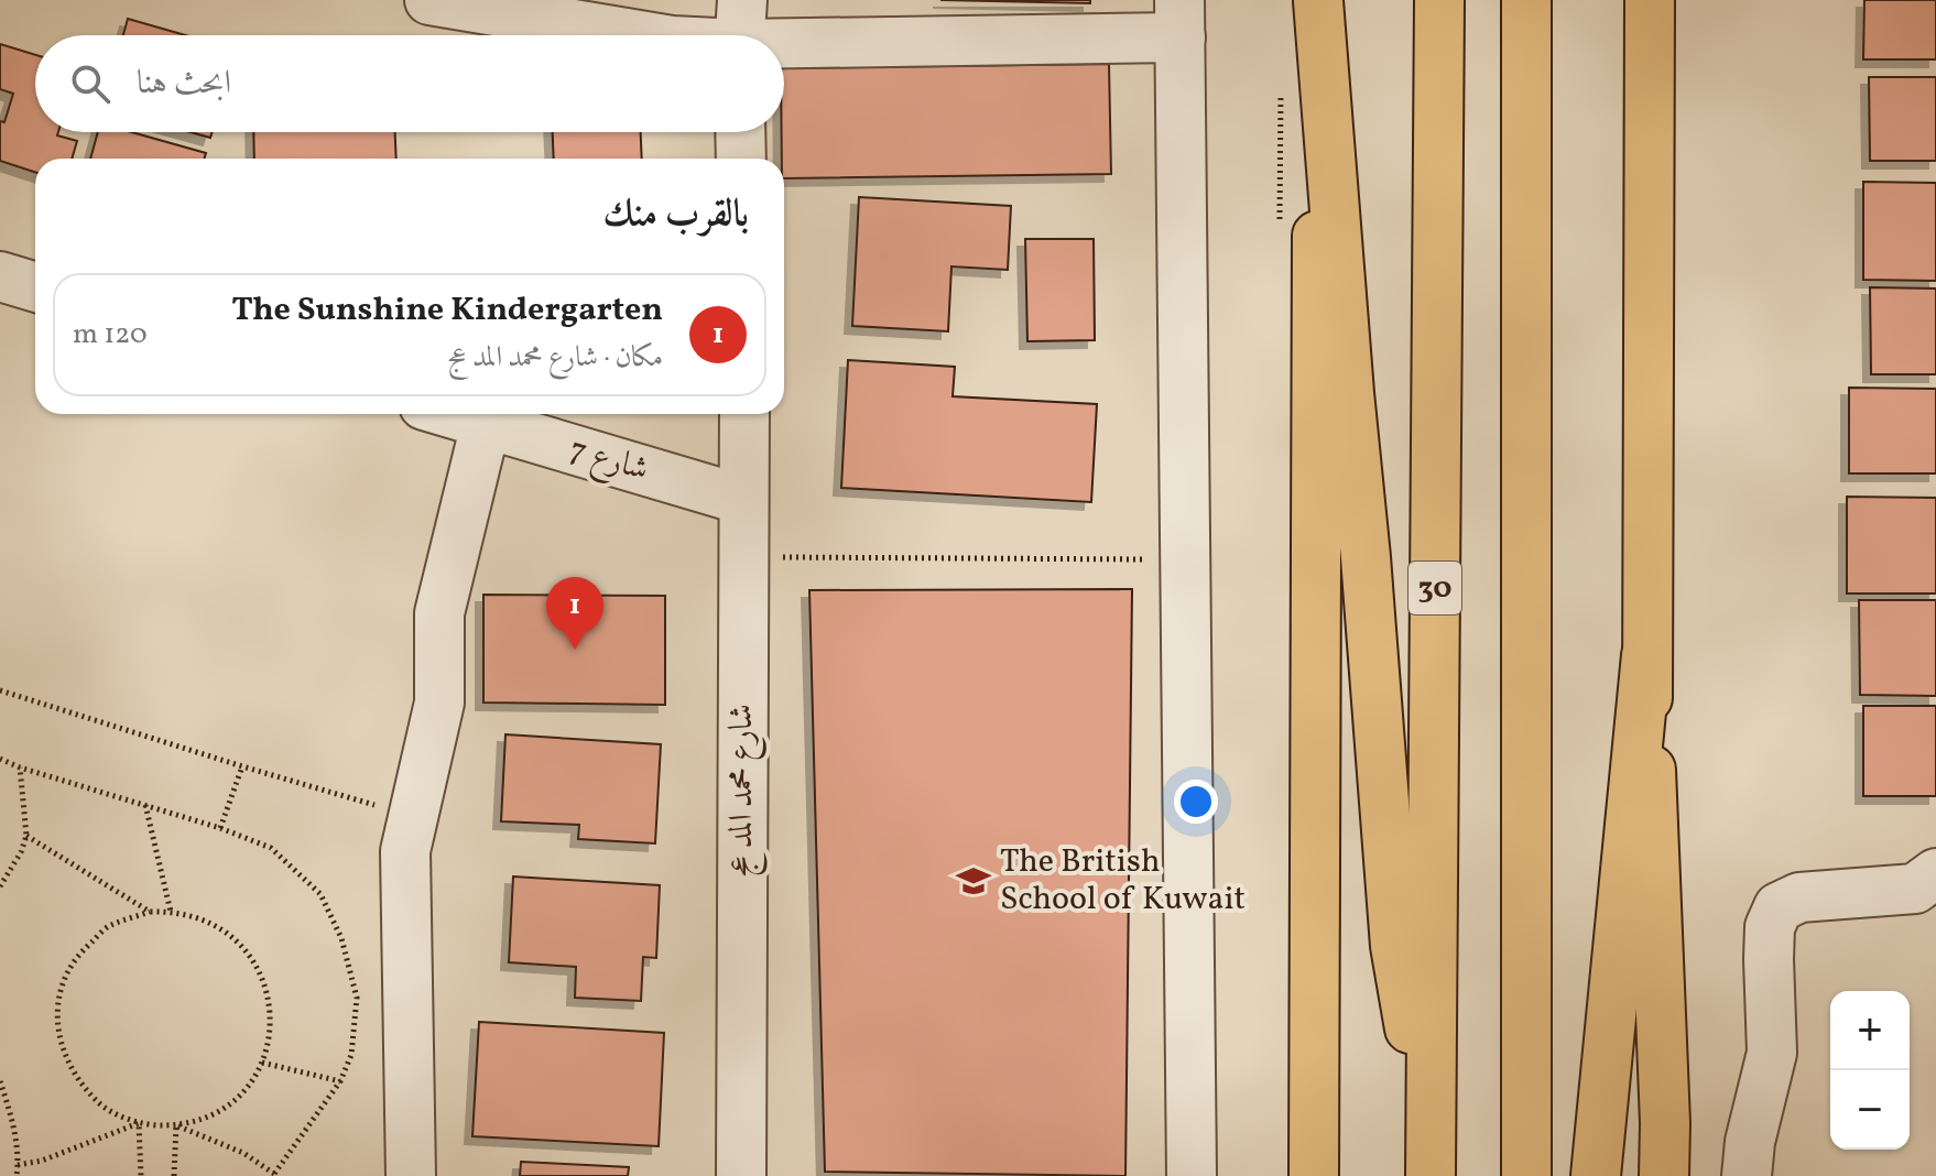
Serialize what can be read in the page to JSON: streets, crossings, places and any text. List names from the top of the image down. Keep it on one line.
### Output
{"streets":{"main road":["30"],"street":["شارع 7","شارع محمد المد عج"]},"crossings":[["شارع 7","شارع محمد المد عج"]],"places":{"school or university":["The British School of Kuwait"]},"page":{"search":"ابحث هنا","heading":"بالقرب منك","list":[{"mark":"1","name":"The Sunshine Kindergarten","note":"مكان · شارع محمد المد عج","value":"120 m"}],"pins":"1","map_buttons":["+","−"]}}
